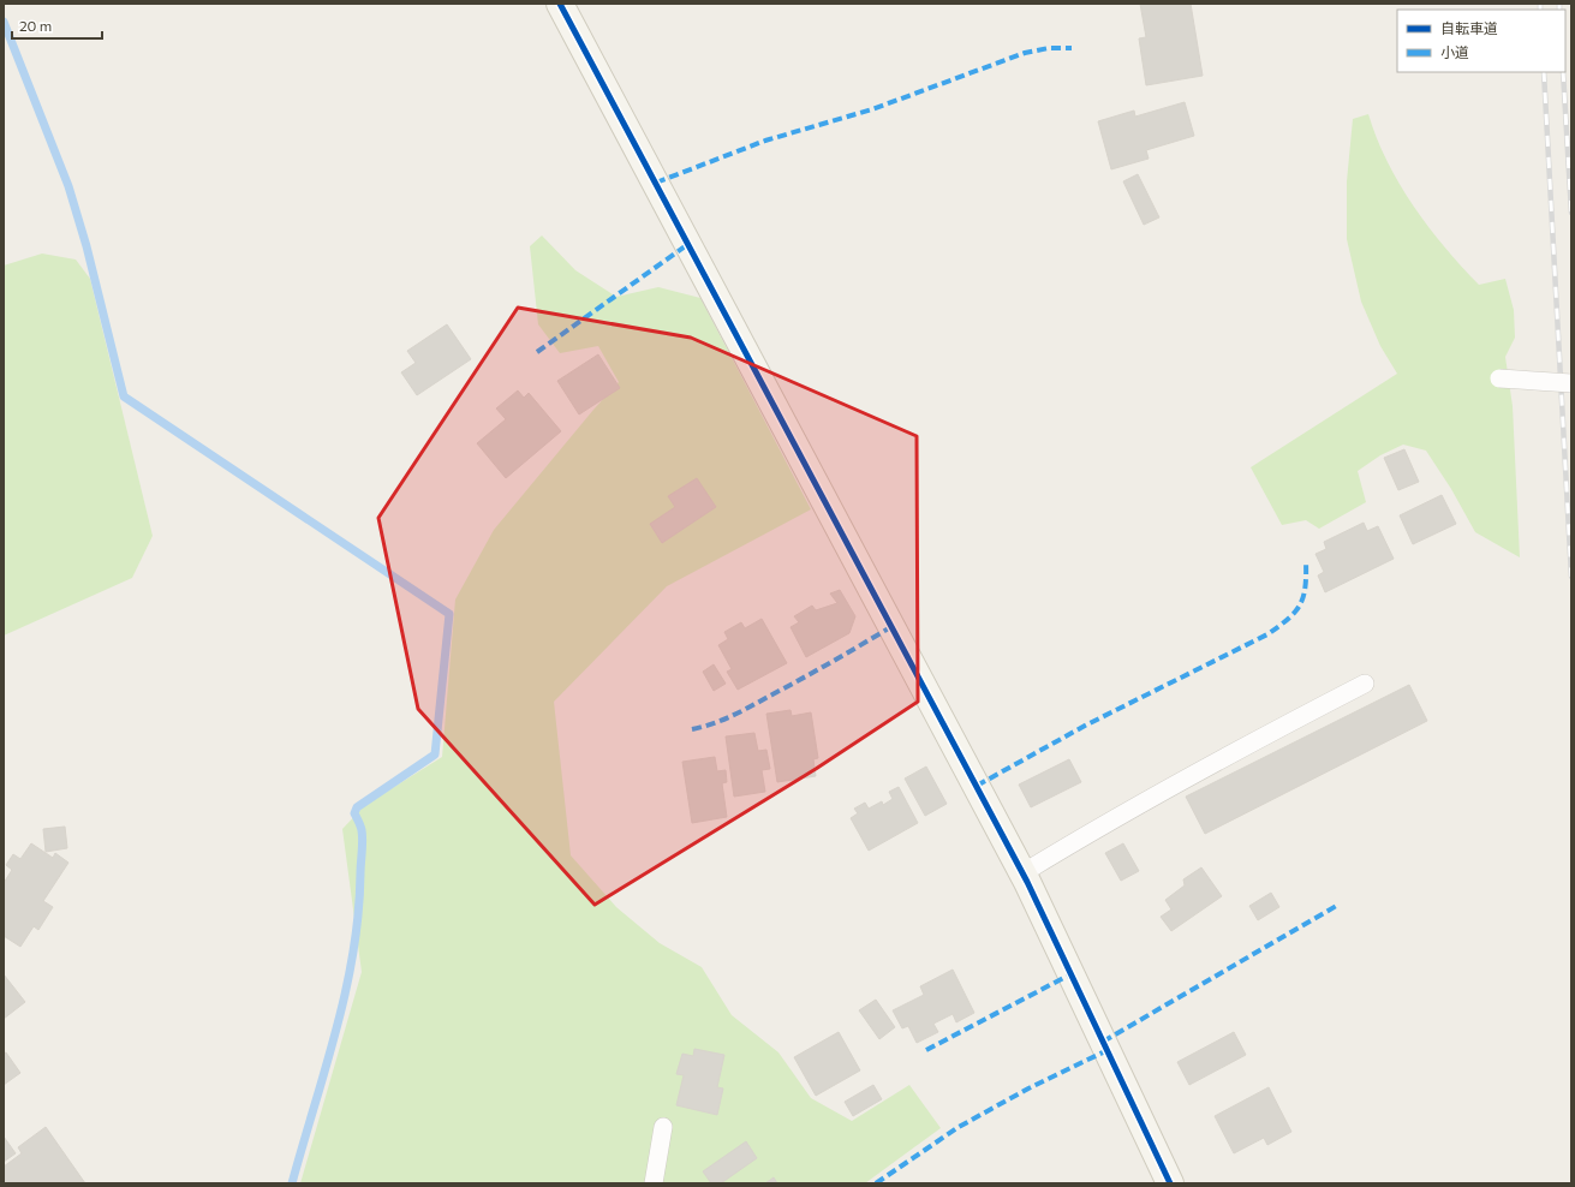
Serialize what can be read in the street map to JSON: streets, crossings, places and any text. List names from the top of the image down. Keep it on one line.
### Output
{"legend":["自転車道","小道"],"scale_bar":"20 m"}
